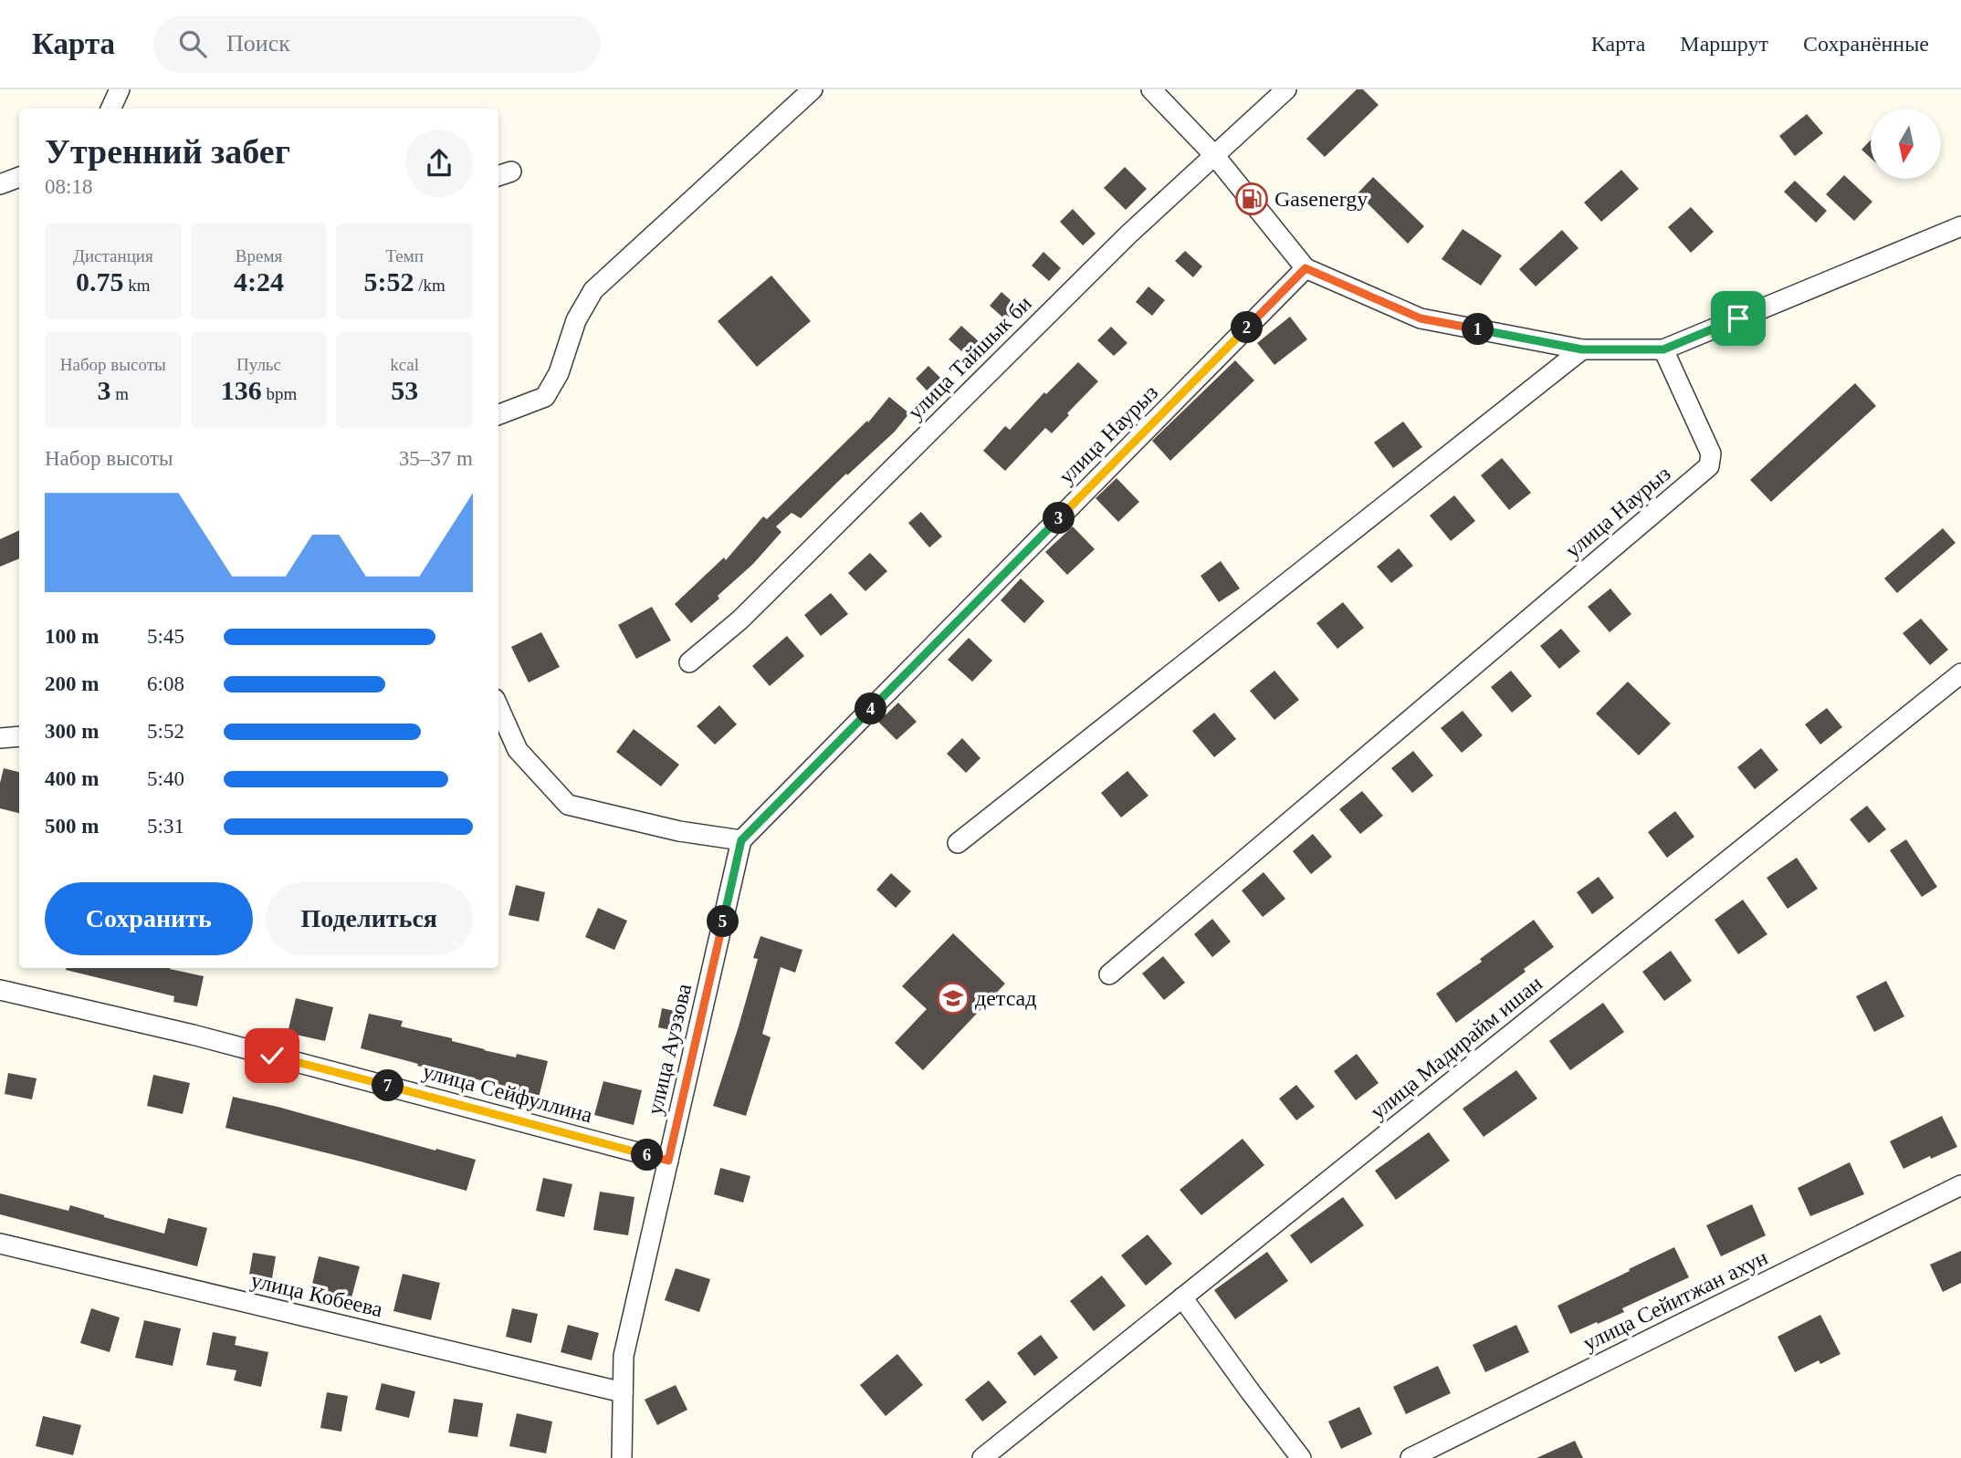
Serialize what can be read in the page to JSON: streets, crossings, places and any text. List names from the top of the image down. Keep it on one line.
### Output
{"streets":{"street":["улица Тайшык би","улица Наурыз","улица Мадирайм ишан","улица Ауэзова","улица Сейфуллина","улица Кобеева","улица Сейитжан ахун"]},"crossings":[["улица Наурыз","улица Ауэзова"],["улица Ауэзова","улица Сейфуллина"],["улица Ауэзова","улица Кобеева"]],"places":{"fuel station":["Gasenergy"],"school or university":["детсад"]},"north":"bottom","page":{"header":"Карта","search":"Поиск","nav":["Карта","Маршрут","Сохранённые"],"heading":["Утренний забег","08:18"],"stats":[["Дистанция","0.75 km"],["Время","4:24"],["Темп","5:52 /km"],["Набор высоты","3 m"],["Пульс","136 bpm"],["kcal","53"]],"pins":["2","1","3","4","5","7","6"],"chart":["Набор высоты","35–37 m"],"list":[{"name":"100 m","note":"5:45"},{"name":"200 m","note":"6:08"},{"name":"300 m","note":"5:52"},{"name":"400 m","note":"5:40"},{"name":"500 m","note":"5:31"}],"buttons":["Сохранить","Поделиться"]}}
